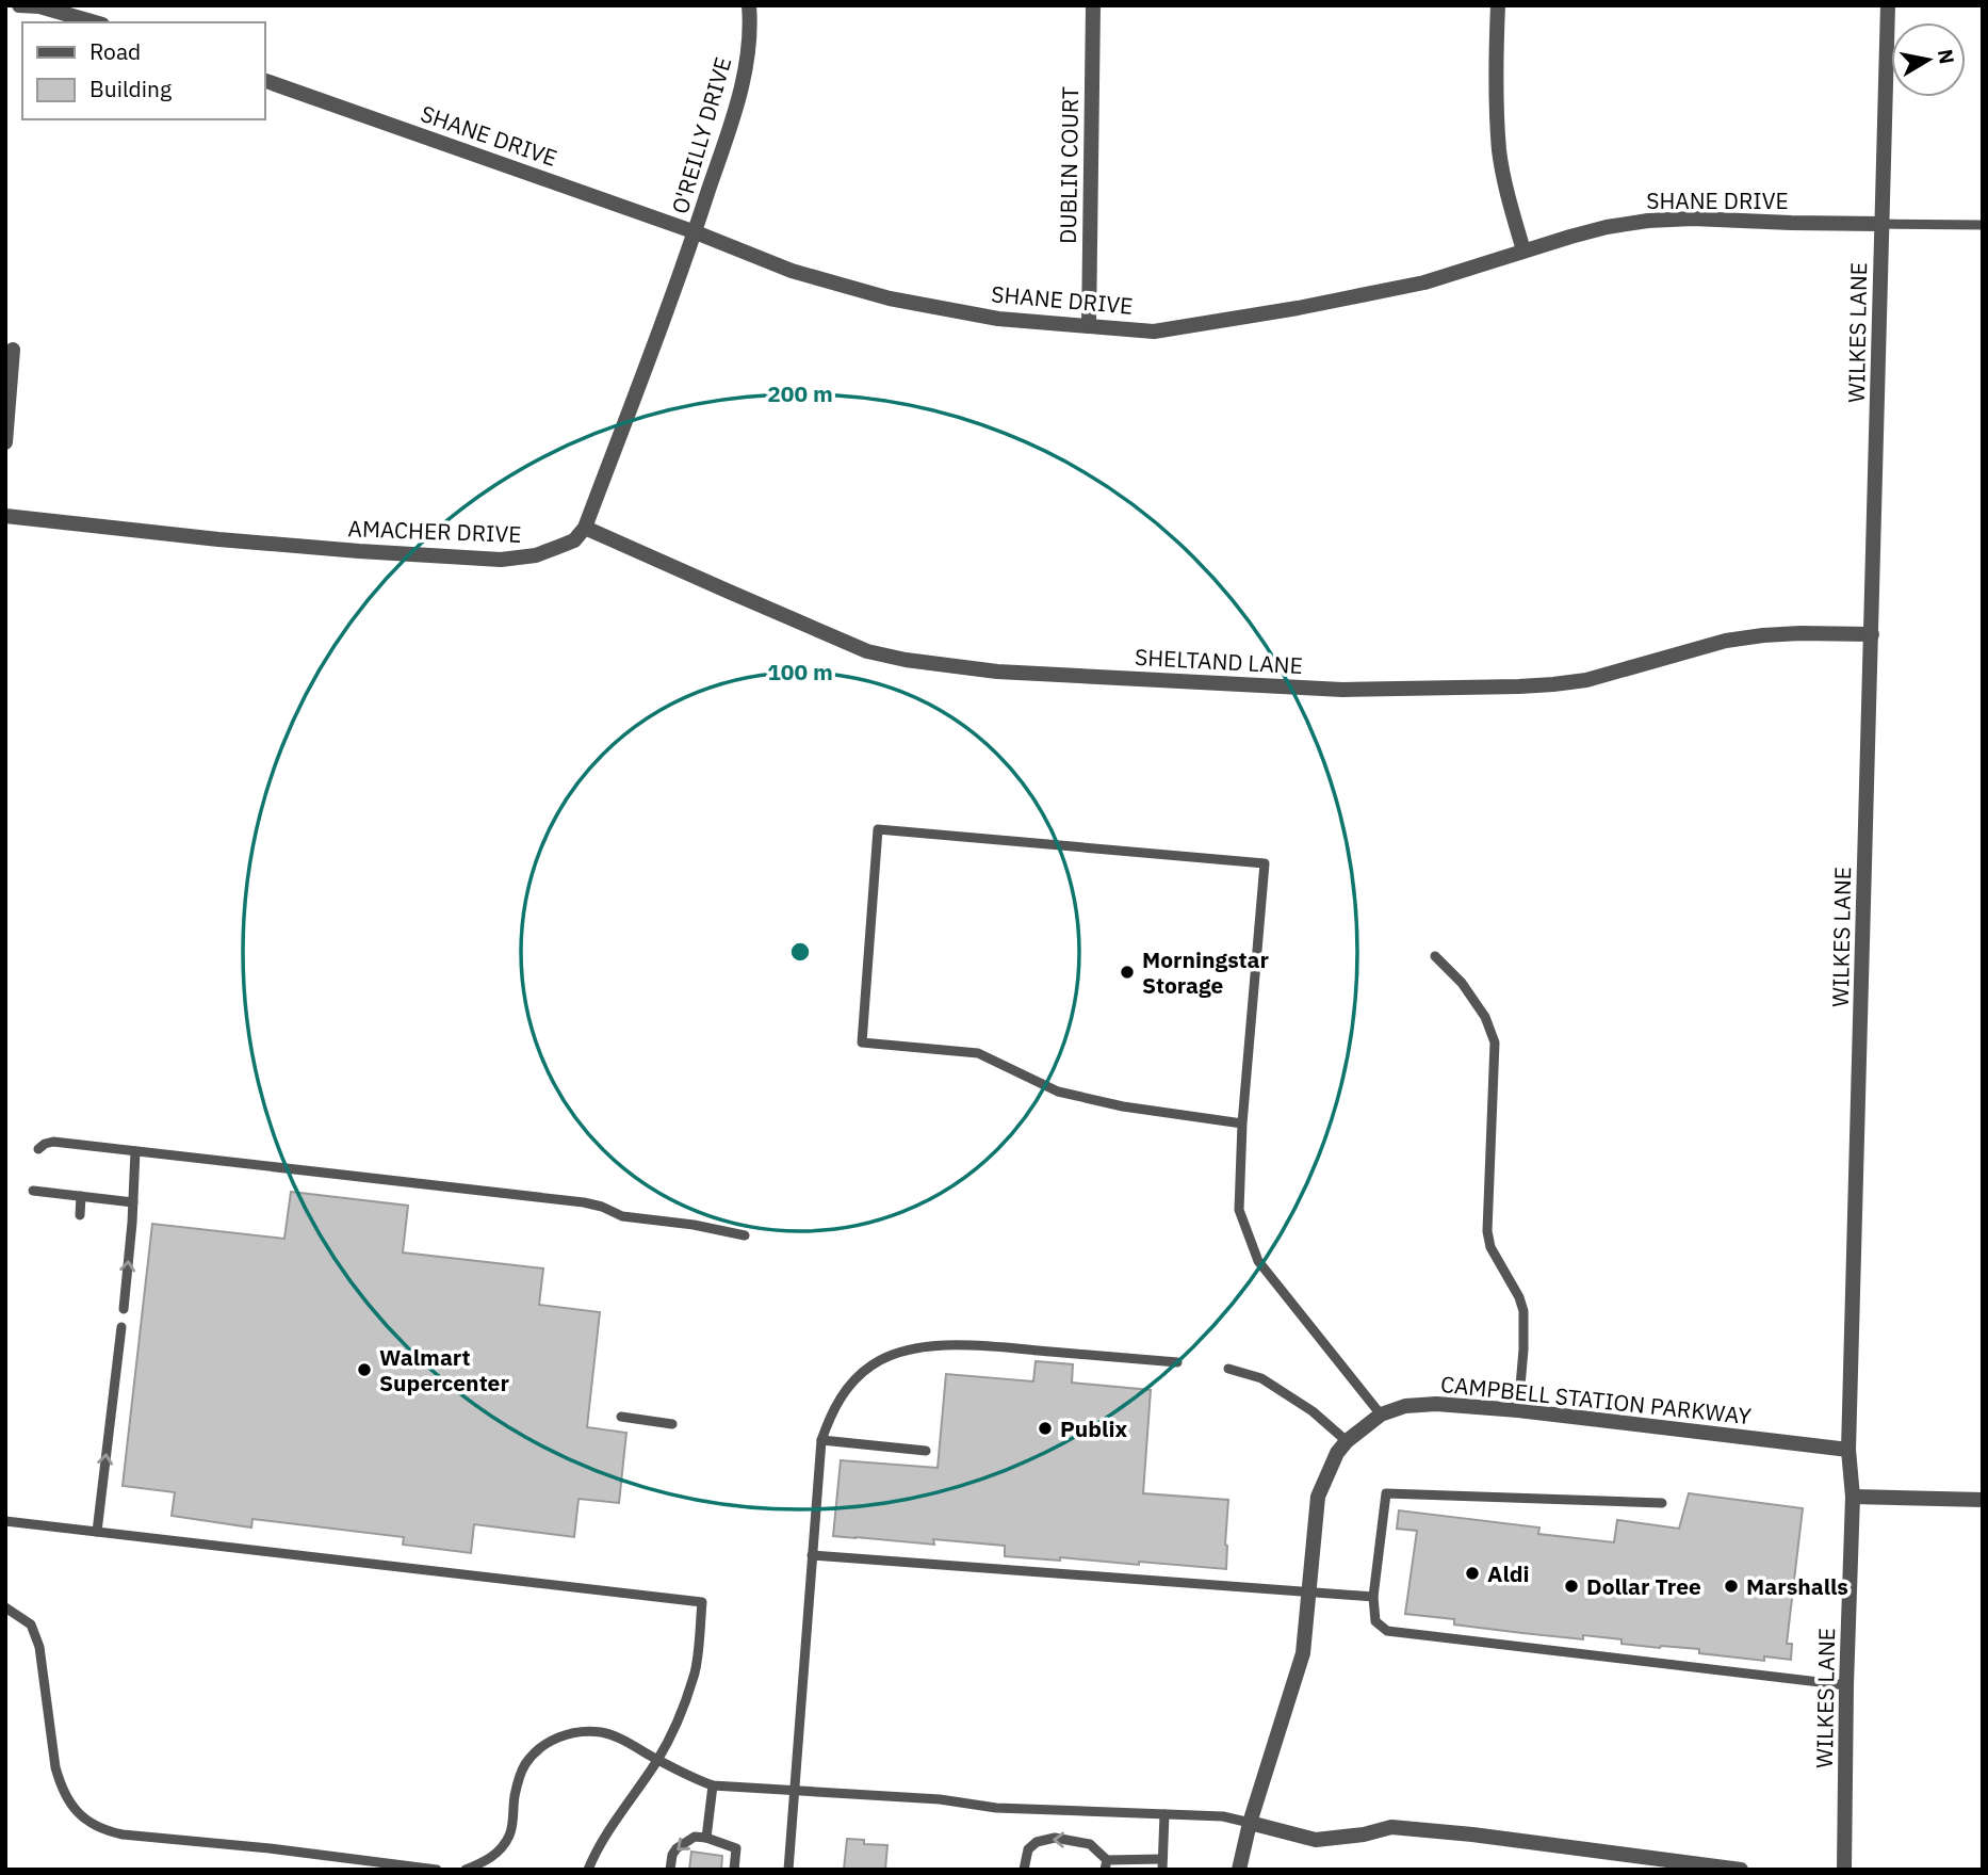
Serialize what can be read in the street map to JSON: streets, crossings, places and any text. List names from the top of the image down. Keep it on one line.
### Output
{"streets":{"street":["SHANE DRIVE","O'REILLY DRIVE","DUBLIN COURT","WILKES LANE","AMACHER DRIVE","SHELTAND LANE","CAMPBELL STATION PARKWAY"]},"crossings":[["SHANE DRIVE","O'REILLY DRIVE"],["SHANE DRIVE","DUBLIN COURT"],["SHANE DRIVE","WILKES LANE"],["WILKES LANE","SHELTAND LANE"],["WILKES LANE","CAMPBELL STATION PARKWAY"],["AMACHER DRIVE","SHELTAND LANE"]],"places":["Morningstar Storage","Walmart Supercenter","Publix","Aldi","Dollar Tree","Marshalls"],"legend":["Road","Building"],"north":"right","rings":["200 m","100 m"]}
